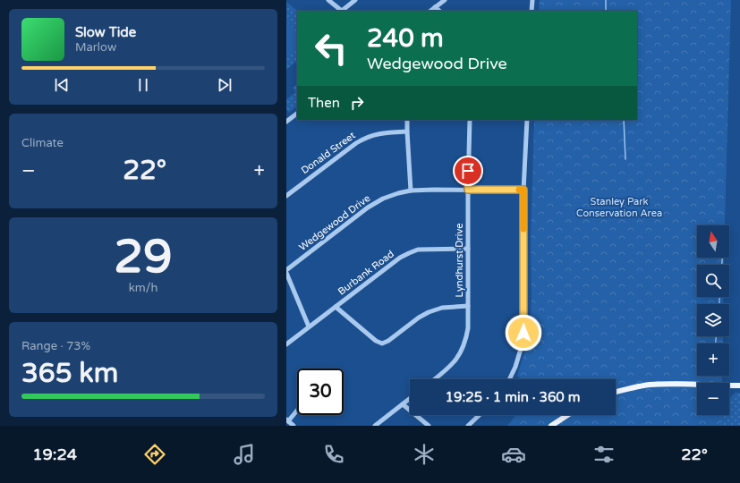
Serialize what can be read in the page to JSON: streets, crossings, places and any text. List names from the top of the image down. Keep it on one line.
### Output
{"streets":{"street":["Donald Street","Wedgewood Drive","Lyndhurst Drive","Burbank Road"]},"crossings":[["Wedgewood Drive","Lyndhurst Drive"],["Lyndhurst Drive","Burbank Road"]],"parks":["Stanley Park Conservation Area"],"north":"top","page":{"turn":["240 m","Wedgewood Drive"],"song":["Slow Tide","Marlow"],"then":"Then","tile":["Climate",["29","km/h"],["Range · 73%","365 km"]],"heat":["−","22°","+"],"map_buttons":["+","−"],"limit":"30","trip":"19:25 · 1 min · 360 m","tabs":["19:24","22°"]}}
